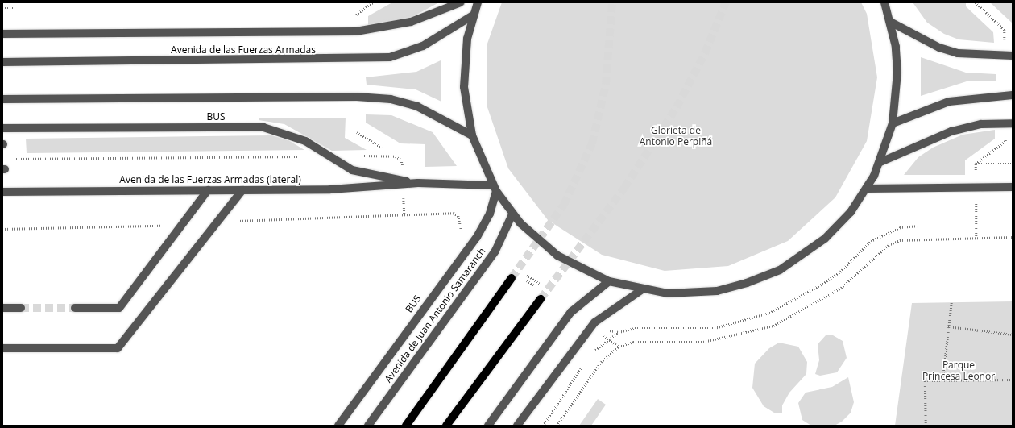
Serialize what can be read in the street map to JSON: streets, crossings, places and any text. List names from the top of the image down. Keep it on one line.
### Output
{"streets":{"street":["Avenida de las Fuerzas Armadas","BUS","Avenida de las Fuerzas Armadas (lateral)","Avenida de Juan Antonio Samaranch"]},"crossings":[["BUS","Avenida de las Fuerzas Armadas (lateral)"]],"parks":["Glorieta de Antonio Perpiñá","Parque Princesa Leonor"]}
